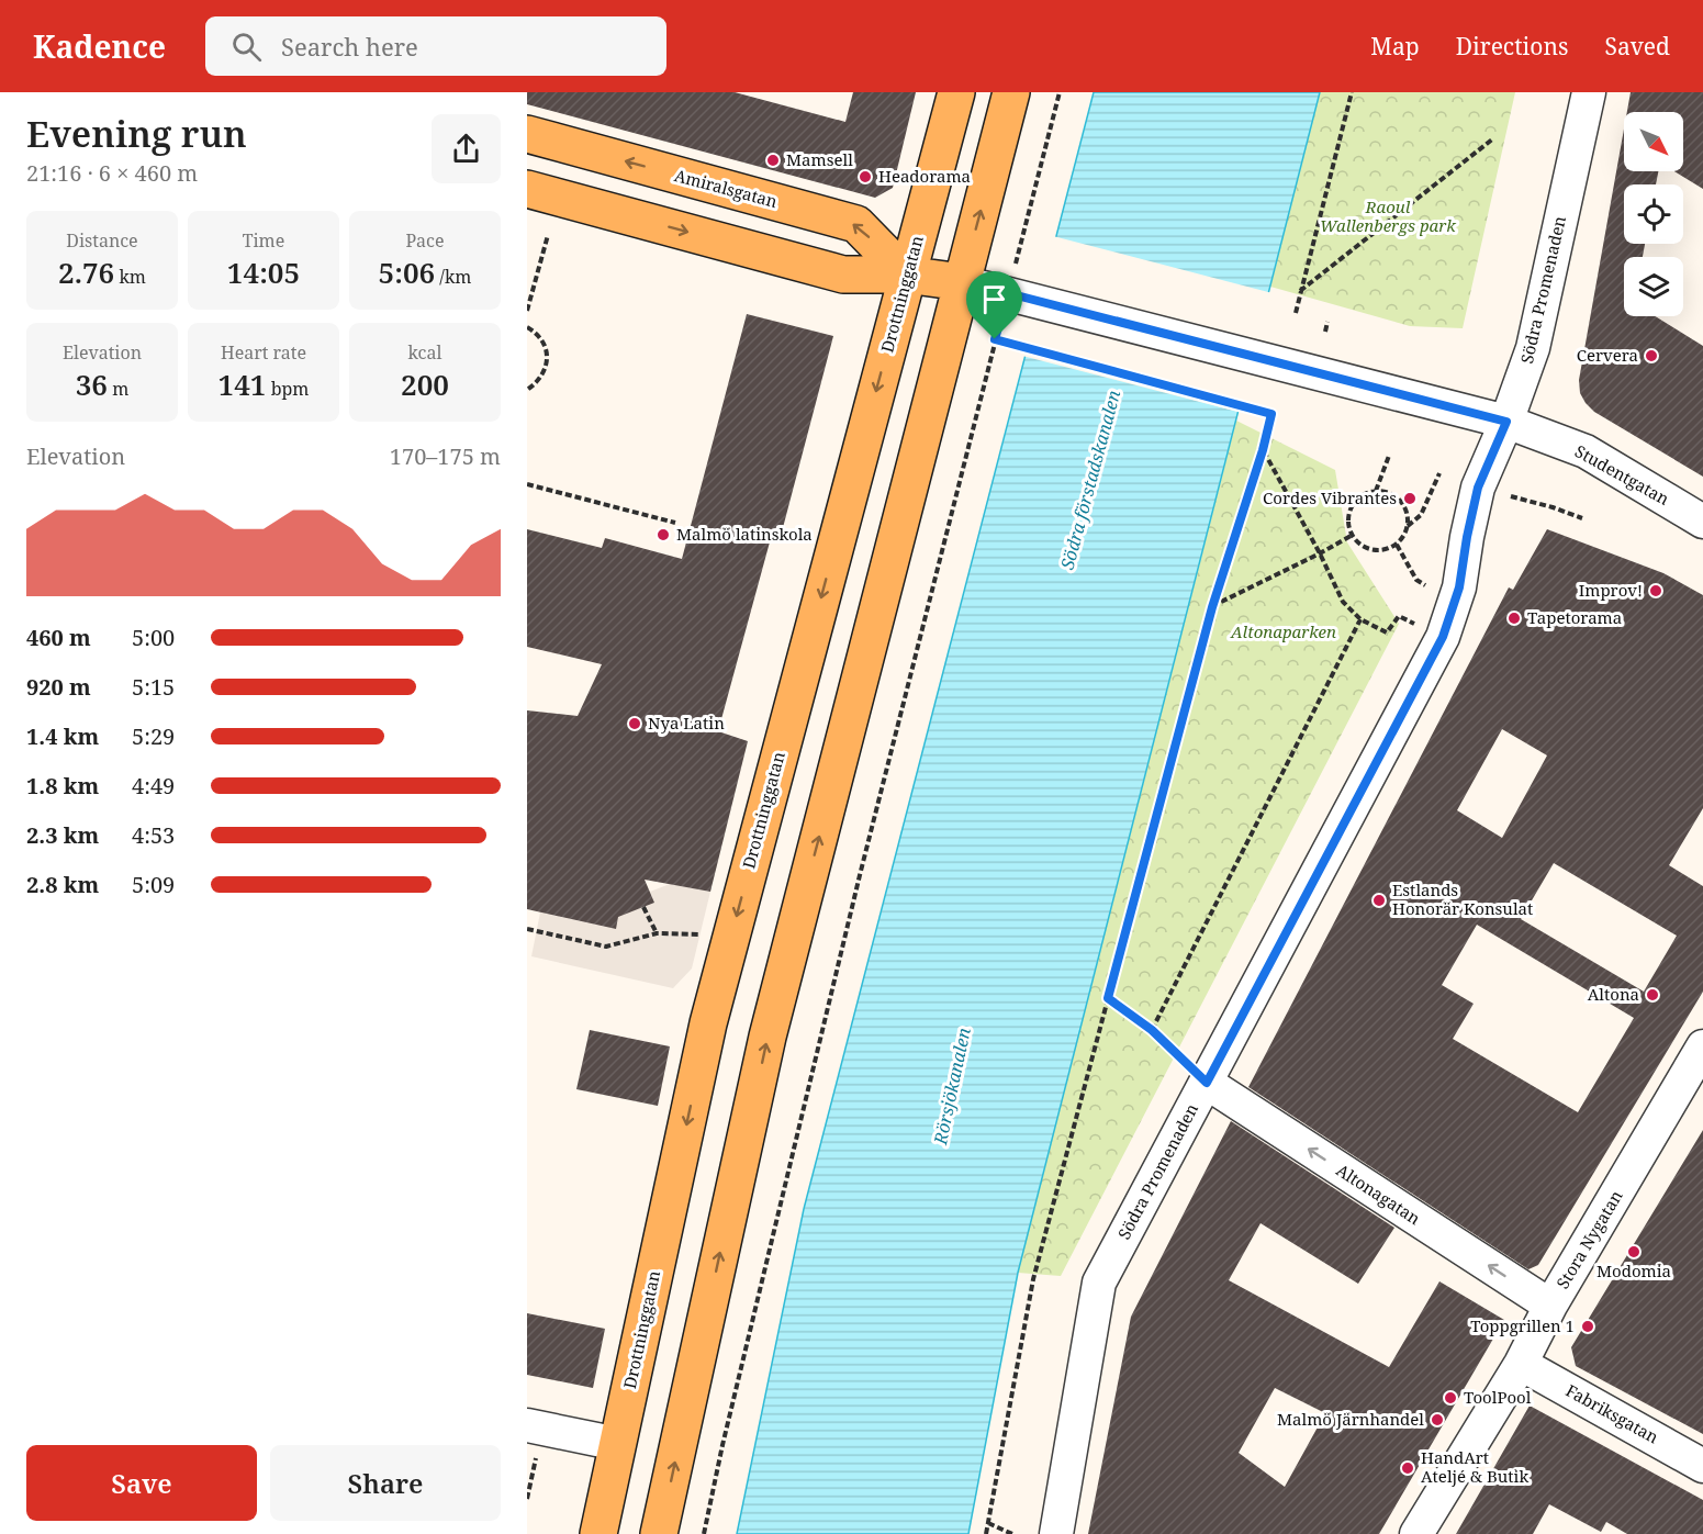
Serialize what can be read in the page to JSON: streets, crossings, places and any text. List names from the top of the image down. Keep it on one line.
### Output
{"streets":{"main road":["Amiralsgatan","Drottninggatan"],"street":["Södra Promenaden","Studentgatan","Altonagatan","Stora Nygatan","Fabriksgatan"]},"crossings":[["Amiralsgatan","Drottninggatan"],["Södra Promenaden","Studentgatan"],["Södra Promenaden","Altonagatan"],["Altonagatan","Stora Nygatan"],["Stora Nygatan","Fabriksgatan"]],"one_way":["Altonagatan"],"water":["Södra förstadskanalen","Rörsjökanalen"],"parks":["Raoul Wallenbergs park","Altonaparken"],"places":["Mamsell","Headorama","Cervera","Cordes Vibrantes","Malmö latinskola","Improv!","Tapetorama","Nya Latin","Estlands Honorär Konsulat","Altona","Modomia","Toppgrillen 1","ToolPool","Malmö Järnhandel","HandArt Ateljé & Butik"],"north":"bottom right","page":{"header":"Kadence","search":"Search here","nav":["Map","Directions","Saved"],"heading":["Evening run","21:16 · 6 × 460 m"],"stats":[["Distance","2.76 km"],["Time","14:05"],["Pace","5:06 /km"],["Elevation","36 m"],["Heart rate","141 bpm"],["kcal","200"]],"chart":["Elevation","170–175 m"],"list":[{"name":"460 m","note":"5:00"},{"name":"920 m","note":"5:15"},{"name":"1.4 km","note":"5:29"},{"name":"1.8 km","note":"4:49"},{"name":"2.3 km","note":"4:53"},{"name":"2.8 km","note":"5:09"}],"buttons":["Save","Share"]}}
